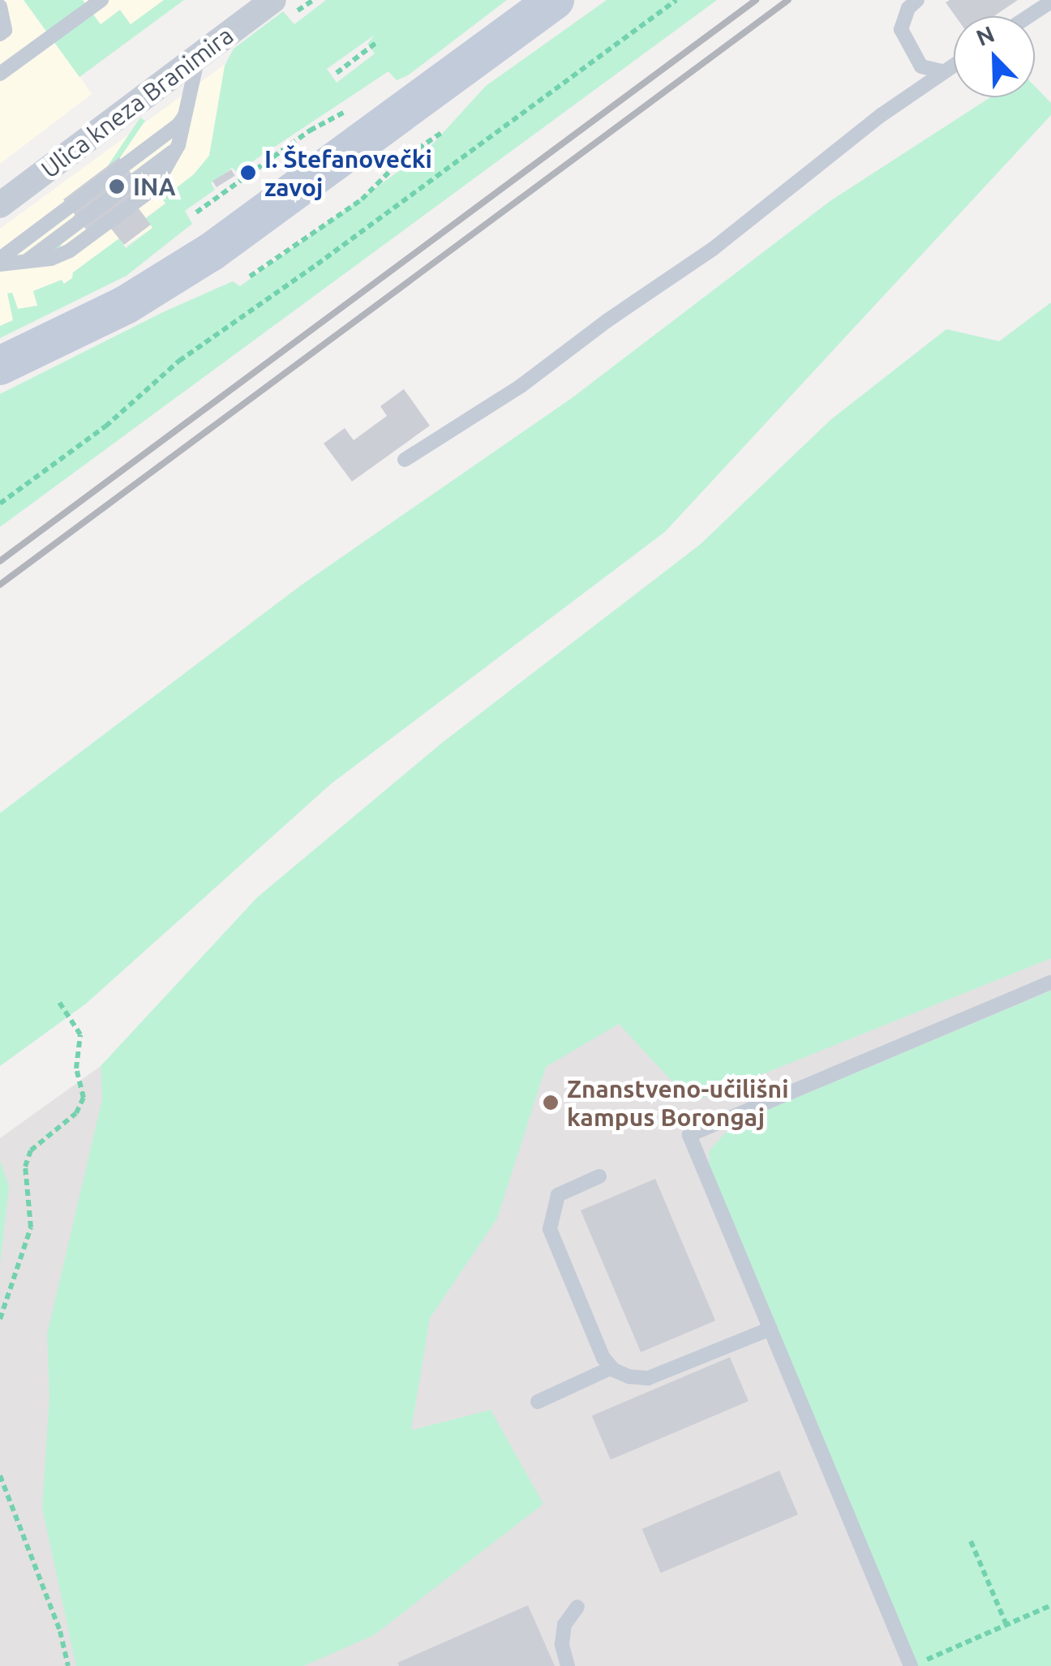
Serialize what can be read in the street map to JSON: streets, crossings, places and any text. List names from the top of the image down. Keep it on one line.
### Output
{"streets":{"street":["Ulica kneza Branimira"]},"places":["I. Štefanovečki zavoj","INA","Znanstveno-učilišni kampus Borongaj"],"north":"top left"}
